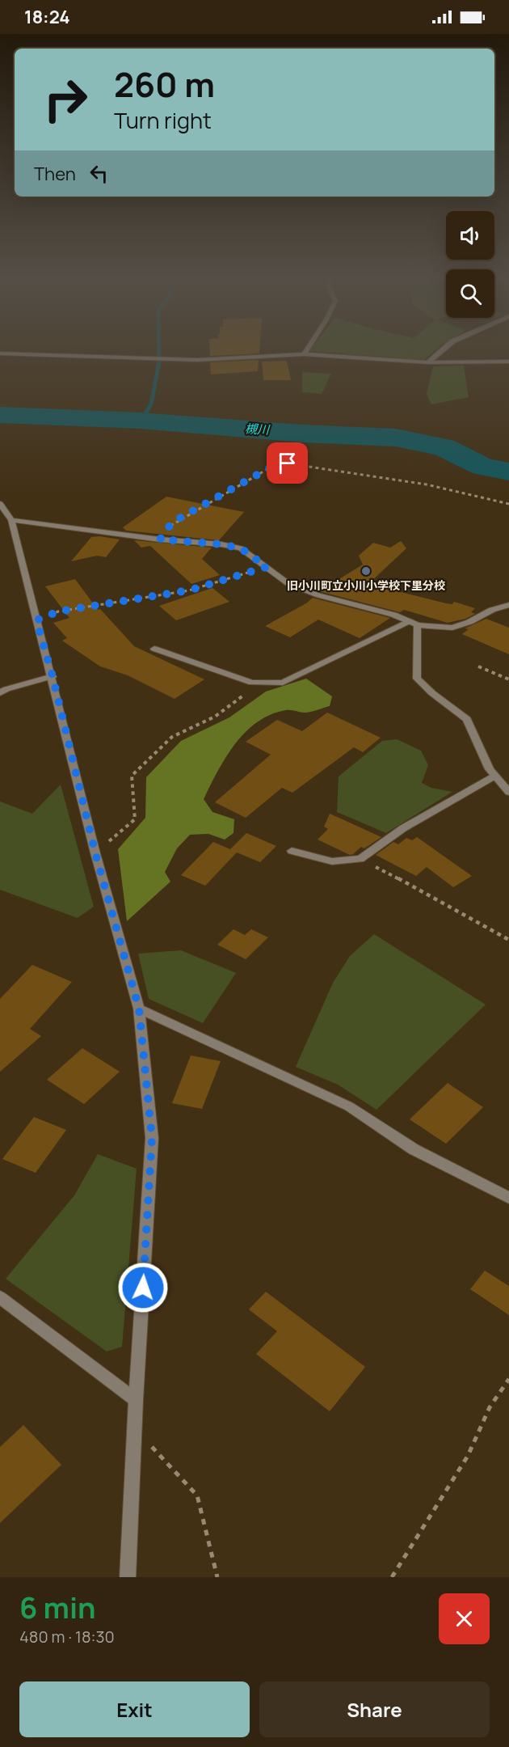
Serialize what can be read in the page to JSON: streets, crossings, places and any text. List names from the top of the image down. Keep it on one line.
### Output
{"water":["槻川"],"places":["旧小川町立小川小学校下里分校"],"page":{"status":"18:24","turn":["260 m","Turn right"],"then":"Then","heading":["6 min","480 m · 18:30"],"buttons":["Exit","Share"]}}
